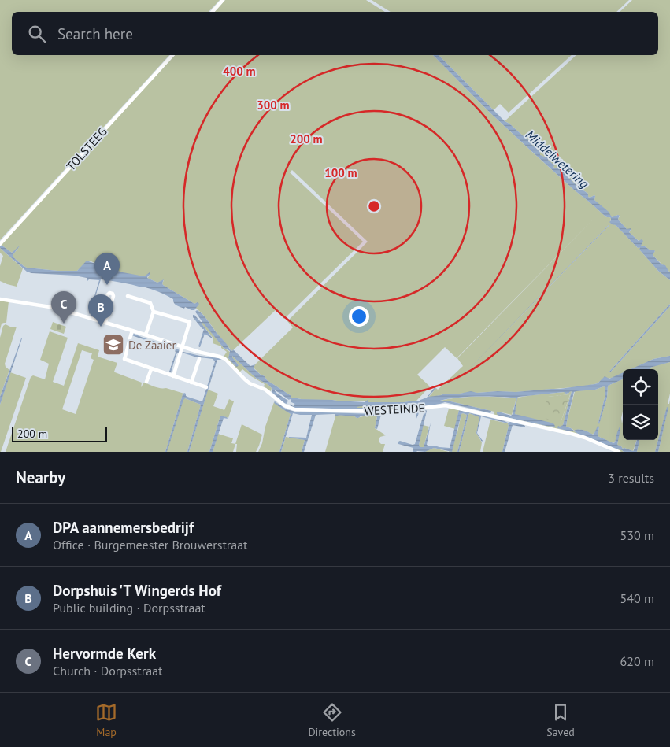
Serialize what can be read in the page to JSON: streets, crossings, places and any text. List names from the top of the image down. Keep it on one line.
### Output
{"streets":{"street":["TOLSTEEG","WESTEINDE"]},"water":["Middelwetering"],"places":{"school or university":["De Zaaier"]},"scale_bar":"200 m","page":{"search":"Search here","pins":["A","C","B"],"scale":"200 m","heading":["Nearby","3 results"],"list":[{"mark":"A","name":"DPA aannemersbedrijf","note":"Office · Burgemeester Brouwerstraat","value":"530 m"},{"mark":"B","name":"Dorpshuis 'T Wingerds Hof","note":"Public building · Dorpsstraat","value":"540 m"},{"mark":"C","name":"Hervormde Kerk","note":"Church · Dorpsstraat","value":"620 m"}],"nav":["Map","Directions","Saved"]},"rings":["400 m","300 m","200 m","100 m"]}
